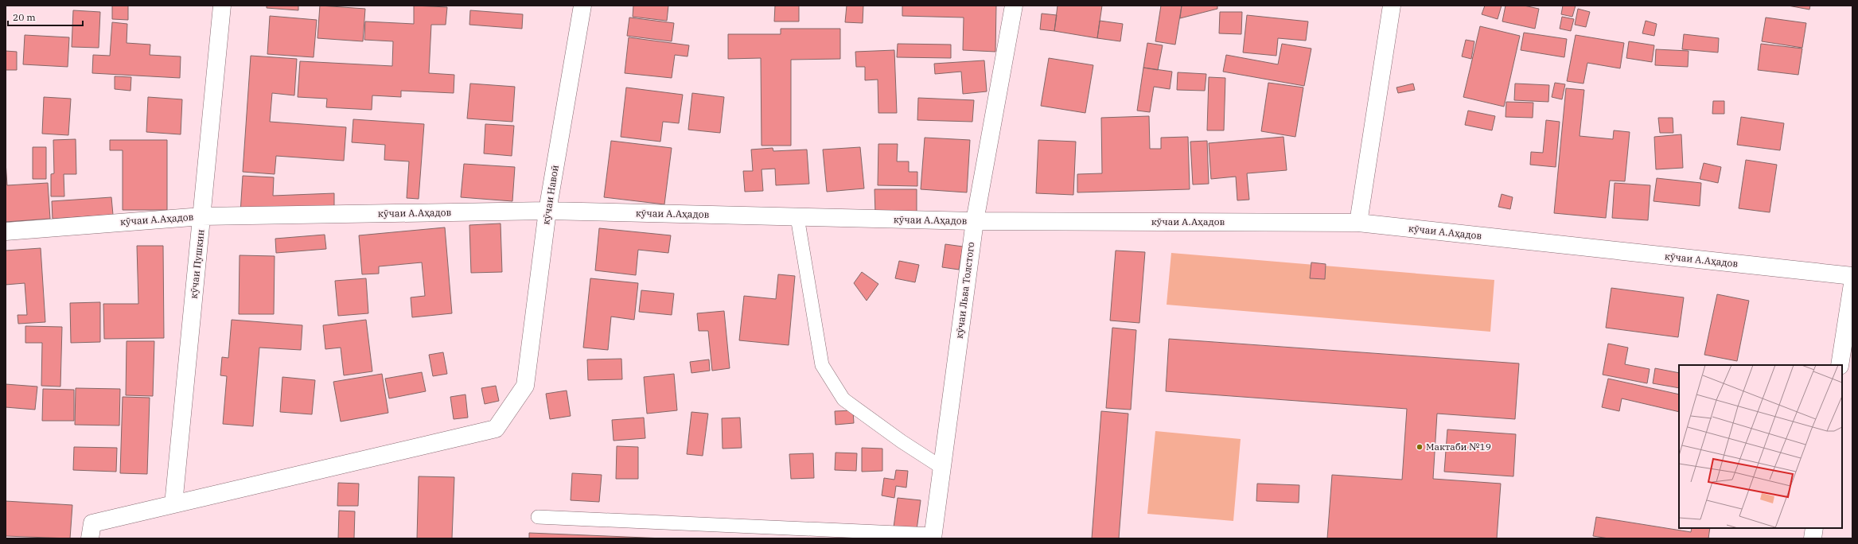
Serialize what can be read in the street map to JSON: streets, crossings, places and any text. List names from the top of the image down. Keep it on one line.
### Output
{"streets":{"street":["кӯчаи Навоӣ","кӯчаи А.Аҳадов","кӯчаи Пушкин","кӯчаи Льва Толстого"]},"crossings":[["кӯчаи Навоӣ","кӯчаи А.Аҳадов"],["кӯчаи Навоӣ","кӯчаи Пушкин"],["кӯчаи А.Аҳадов","кӯчаи Пушкин"],["кӯчаи А.Аҳадов","кӯчаи Льва Толстого"]],"places":["Мактаби №19"],"scale_bar":"20 m"}
